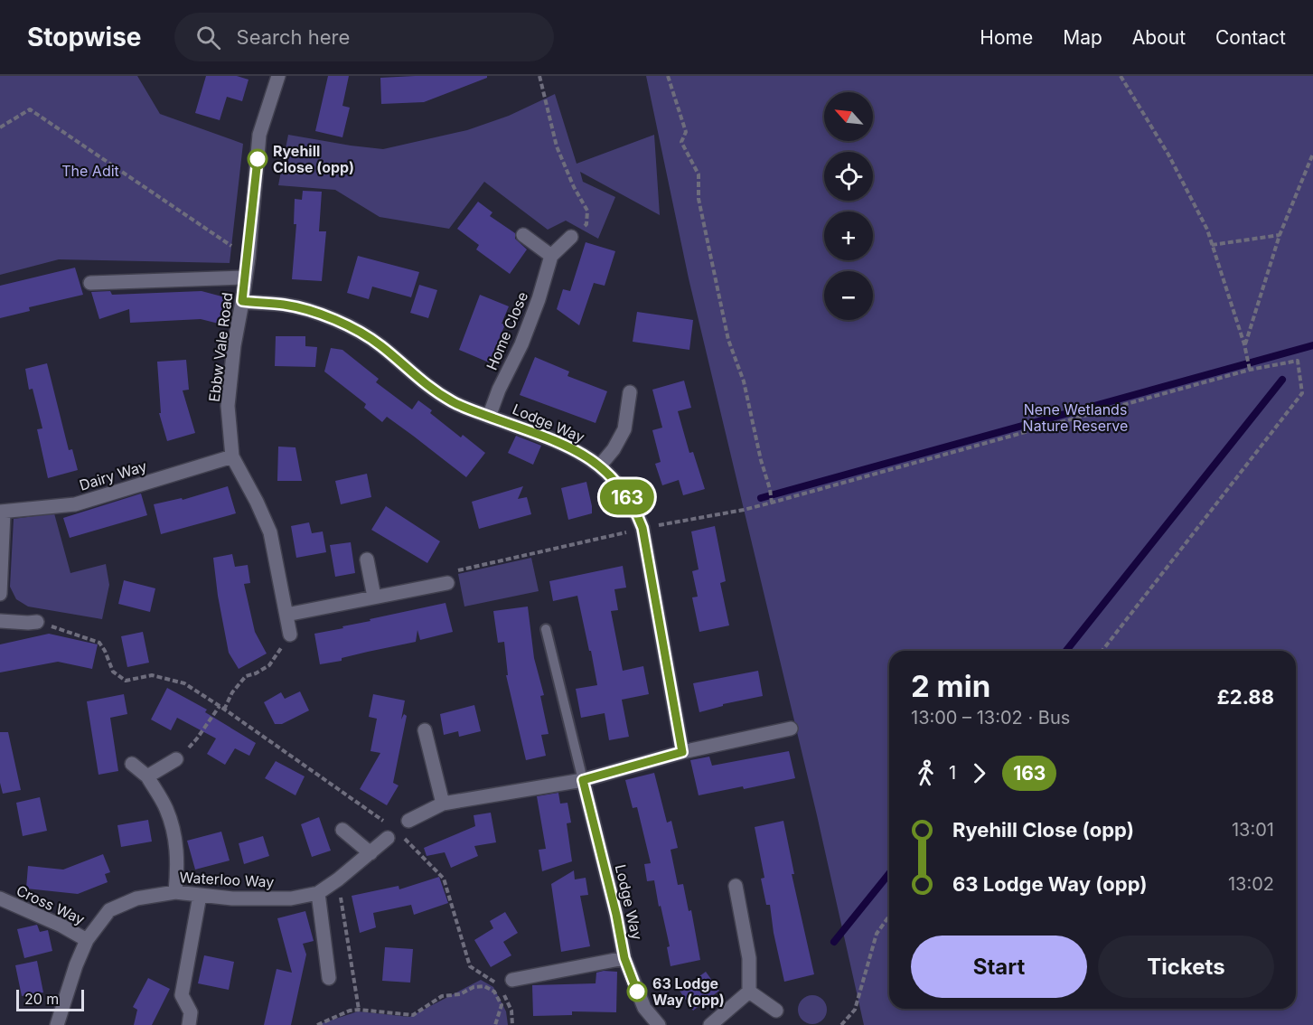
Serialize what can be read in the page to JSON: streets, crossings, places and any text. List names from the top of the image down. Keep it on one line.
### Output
{"streets":{"street":["Home Close","Ebbw Vale Road","Lodge Way","Dairy Way","Waterloo Way","Cross Way"]},"crossings":[["Home Close","Lodge Way"],["Ebbw Vale Road","Lodge Way"],["Ebbw Vale Road","Dairy Way"],["Waterloo Way","Cross Way"]],"parks":["The Adit","Nene Wetlands Nature Reserve"],"places":["Ryehill Close (opp)","63 Lodge Way (opp)"],"lines":["bus line 163"],"scale_bar":"20 m","north":"top left","page":{"header":"Stopwise","search":"Search here","nav":["Home","Map","About","Contact"],"on_map":"163","map_buttons":["+","−"],"heading":["2 min","13:00 – 13:02 · Bus","£2.88"],"legs":["1","163"],"list":[{"name":"Ryehill Close (opp)","value":"13:01"},{"name":"63 Lodge Way (opp)","value":"13:02"}],"buttons":["Start","Tickets"],"scale":"20 m"}}
